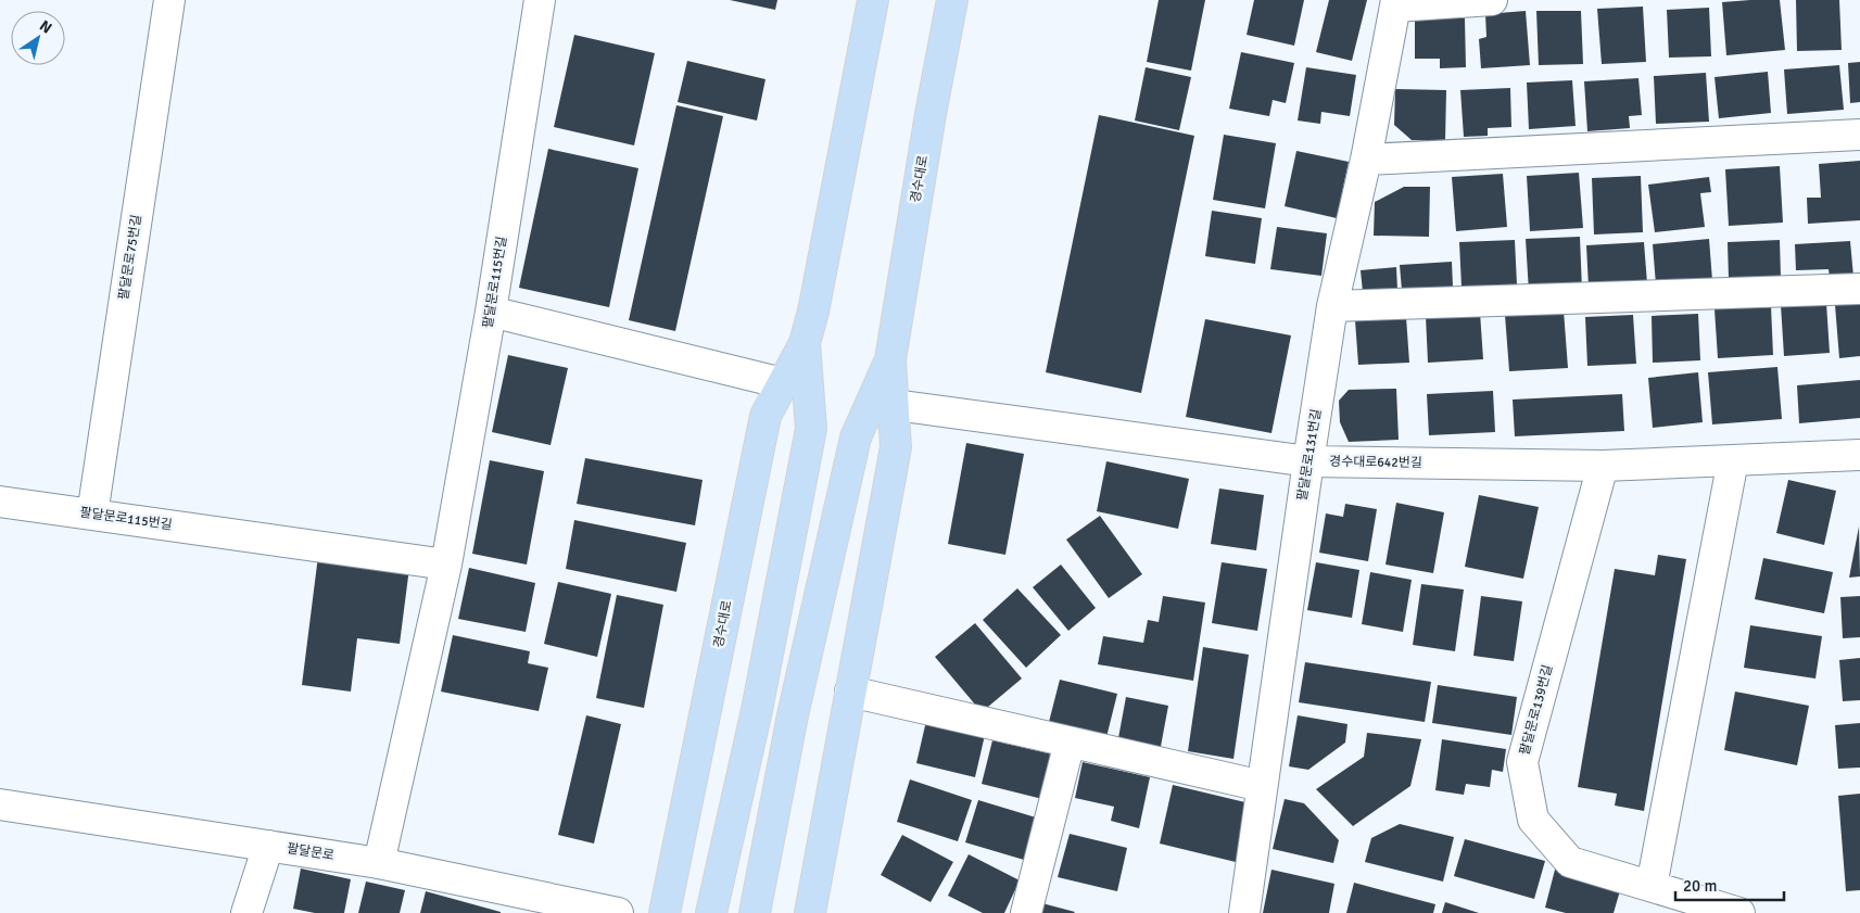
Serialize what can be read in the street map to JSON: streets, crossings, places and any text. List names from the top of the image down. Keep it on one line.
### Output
{"streets":{"main road":["경수대로"],"street":["팔달문로75번길","팔달문로115번길","팔달문로131번길","경수대로642번길","팔달문로139번길","팔달문로"]},"crossings":[["경수대로","경수대로642번길"],["팔달문로75번길","팔달문로115번길"],["팔달문로115번길","팔달문로"],["팔달문로131번길","경수대로642번길"],["경수대로642번길","팔달문로139번길"]],"scale_bar":"20 m","north":"top right"}
